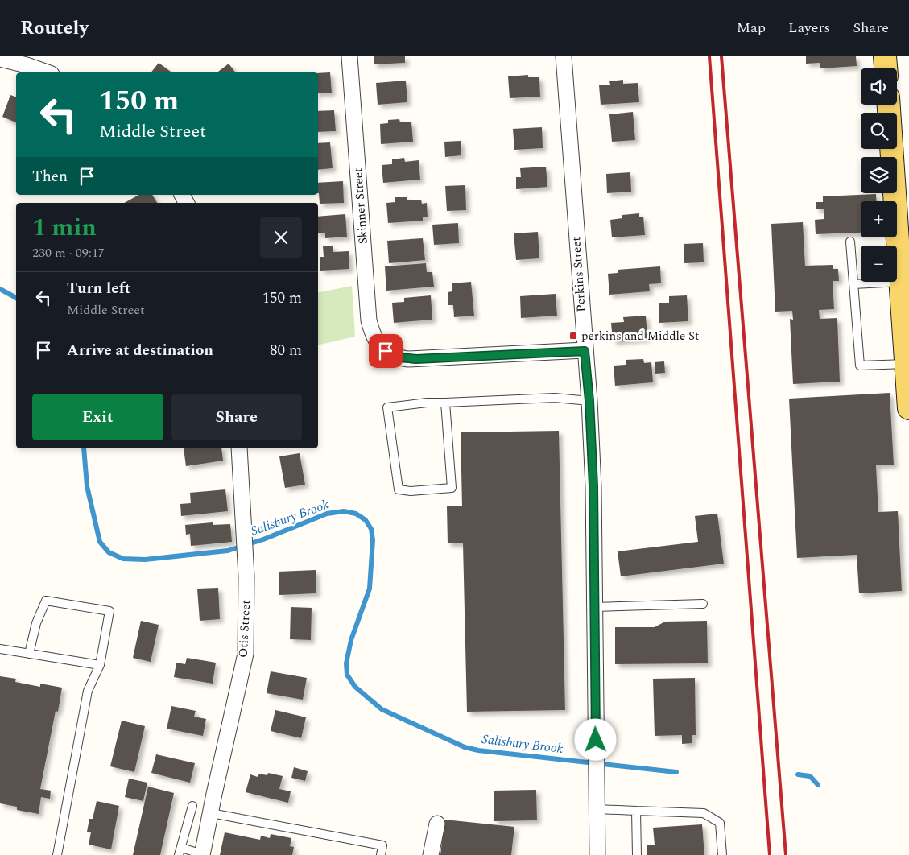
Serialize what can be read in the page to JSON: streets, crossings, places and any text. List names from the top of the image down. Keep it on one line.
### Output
{"streets":{"street":["Skinner Street","Perkins Street","Otis Street"]},"crossings":[["Skinner Street","Perkins Street"]],"water":["Salisbury Brook"],"places":{"transit":["perkins and Middle St"]},"page":{"header":"Routely","nav":["Map","Layers","Share"],"map_buttons":["+","−"],"turn":["150 m","Middle Street"],"then":"Then","heading":["1 min","230 m · 09:17"],"list":[{"name":"Turn left","note":"Middle Street","value":"150 m"},{"name":"Arrive at destination","value":"80 m"}],"buttons":["Exit","Share"]}}
